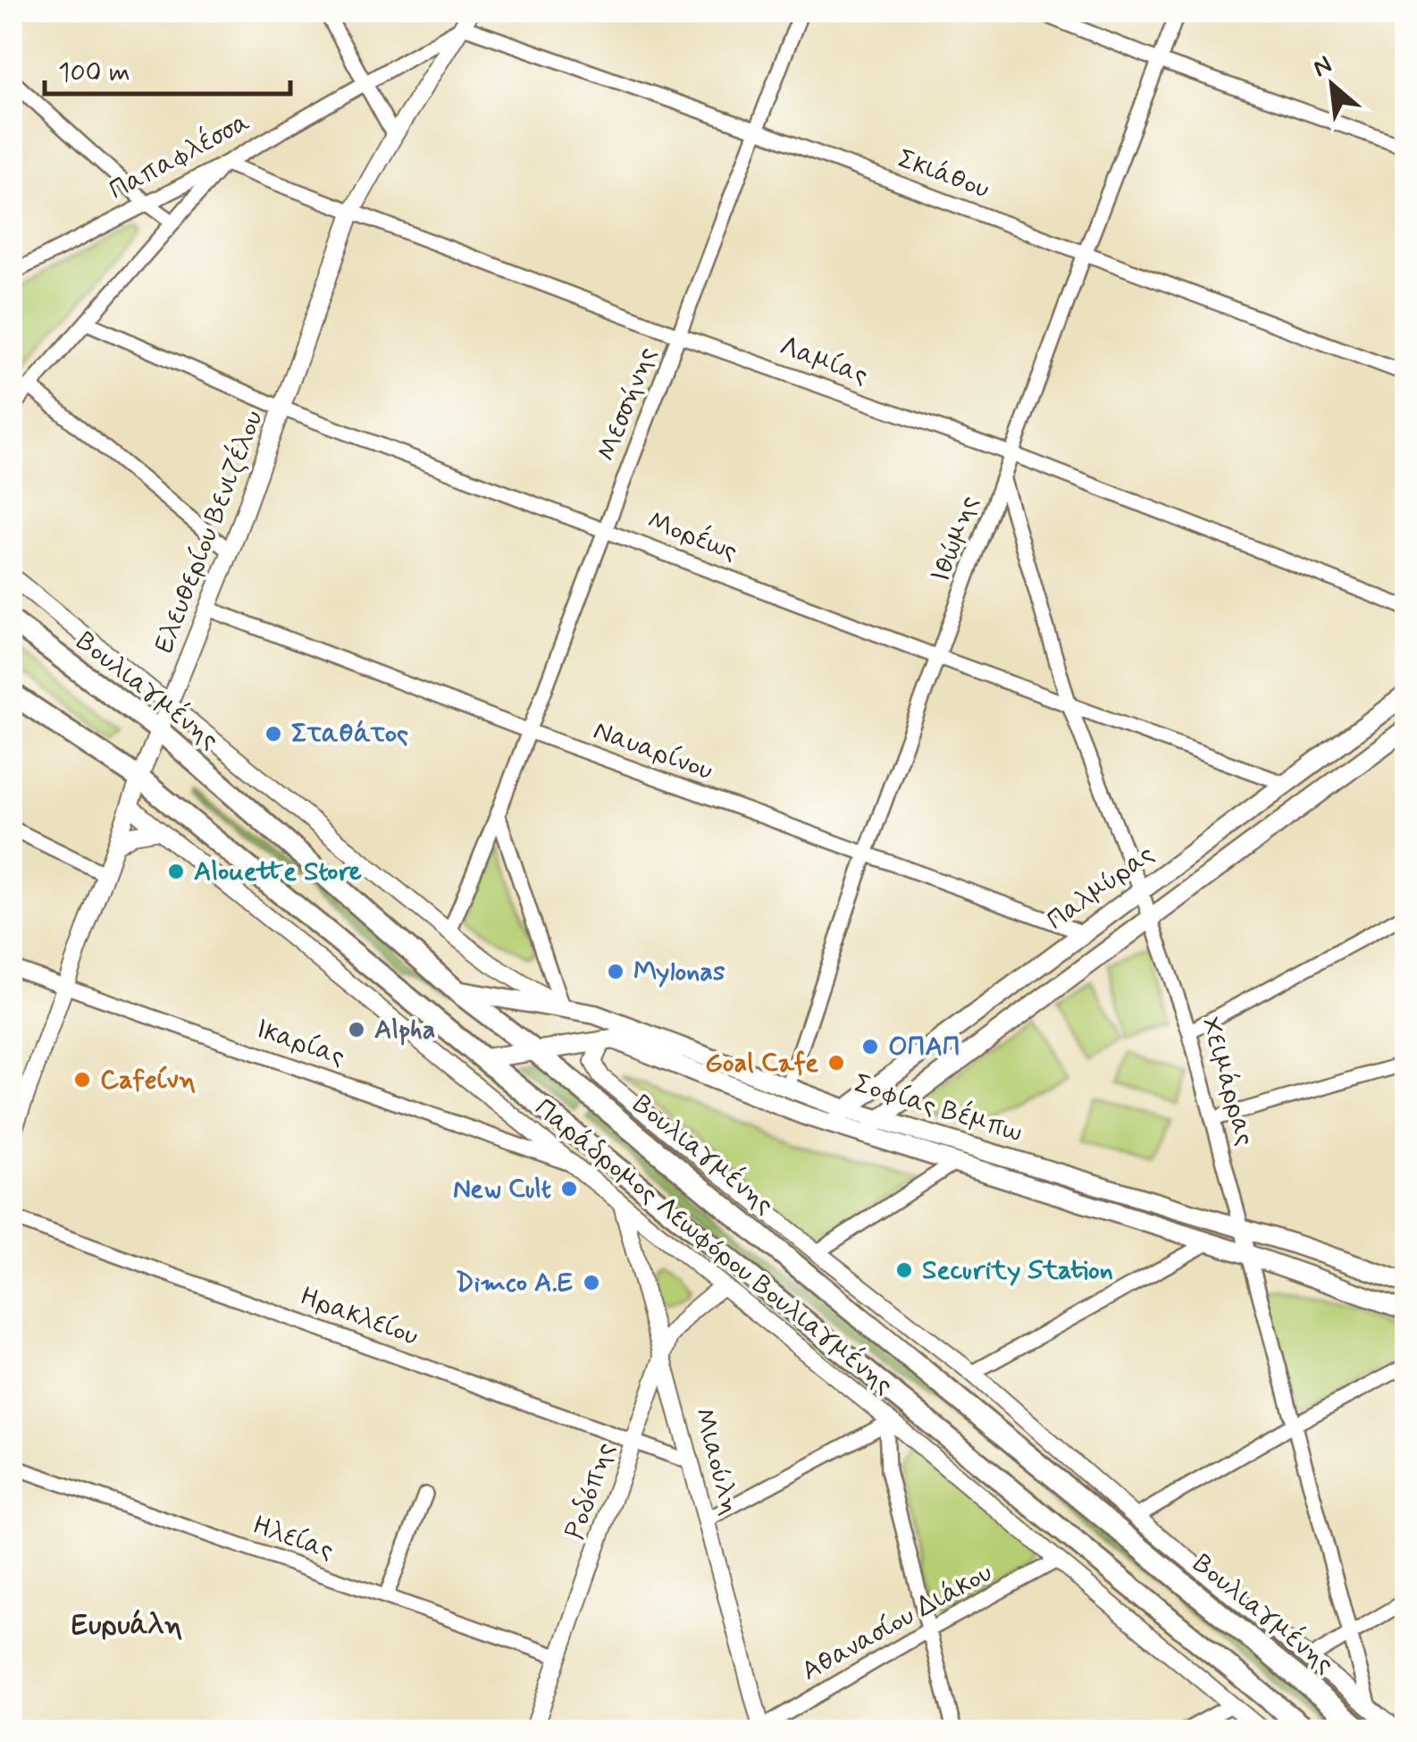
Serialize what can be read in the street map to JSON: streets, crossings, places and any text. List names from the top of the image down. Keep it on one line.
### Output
{"streets":{"main road":["Βουλιαγμένης","Παλμύρας","Σοφίας Βέμπω"],"street":["Παπαφλέσσα","Σκιάθου","Λαμίας","Μεσσήνης","Ελευθερίου Βενιζέλου","Μορέως","Ιθώμης","Ναυαρίνου","Ικαρίας","Χειμάρρας","Παράδρομος Λεωφόρου Βουλιαγμένης","Ηρακλείου","Μιαούλη","Ροδόπης","Ηλείας","Αθανασίου Διάκου"]},"crossings":[["Παπαφλέσσα","Σκιάθου"],["Παπαφλέσσα","Λαμίας"],["Παπαφλέσσα","Ελευθερίου Βενιζέλου"],["Σκιάθου","Μεσσήνης"],["Σκιάθου","Ελευθερίου Βενιζέλου"],["Σκιάθου","Ιθώμης"],["Λαμίας","Μεσσήνης"],["Λαμίας","Ελευθερίου Βενιζέλου"],["Λαμίας","Ιθώμης"],["Μεσσήνης","Μορέως"],["Μεσσήνης","Ναυαρίνου"],["Ελευθερίου Βενιζέλου","Μορέως"],["Ελευθερίου Βενιζέλου","Βουλιαγμένης"],["Ελευθερίου Βενιζέλου","Ναυαρίνου"],["Ελευθερίου Βενιζέλου","Ικαρίας"],["Ελευθερίου Βενιζέλου","Παράδρομος Λεωφόρου Βουλιαγμένης"],["Μορέως","Ιθώμης"],["Μορέως","Παλμύρας"],["Μορέως","Χειμάρρας"],["Ιθώμης","Ναυαρίνου"],["Ιθώμης","Χειμάρρας"],["Ιθώμης","Σοφίας Βέμπω"],["Βουλιαγμένης","Σοφίας Βέμπω"],["Ναυαρίνου","Παλμύρας"],["Παλμύρας","Χειμάρρας"],["Παλμύρας","Σοφίας Βέμπω"],["Ικαρίας","Παράδρομος Λεωφόρου Βουλιαγμένης"],["Χειμάρρας","Σοφίας Βέμπω"],["Παράδρομος Λεωφόρου Βουλιαγμένης","Μιαούλη"],["Παράδρομος Λεωφόρου Βουλιαγμένης","Ροδόπης"],["Παράδρομος Λεωφόρου Βουλιαγμένης","Αθανασίου Διάκου"],["Ηρακλείου","Μιαούλη"],["Ηρακλείου","Ροδόπης"],["Μιαούλη","Ροδόπης"],["Μιαούλη","Αθανασίου Διάκου"],["Ροδόπης","Ηλείας"]],"districts":["Ευρυάλη"],"places":["Σταθάτος","Alouette Store","Mylonas","Alpha","ΟΠΑΠ","Goal Cafe","Cafeίνη","New Cult","Security Station","Dimco Α.Ε"],"scale_bar":"100 m","north":"top left"}
